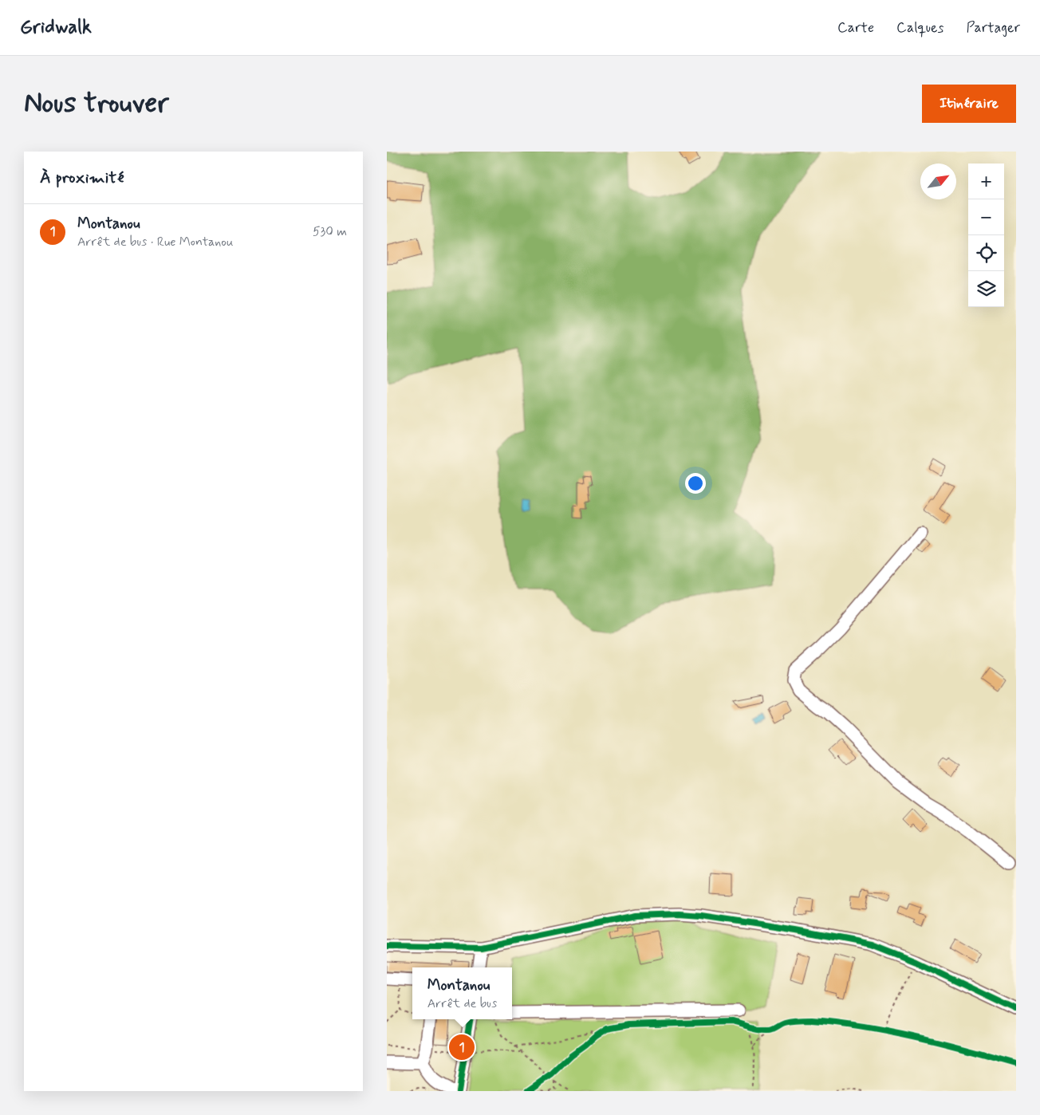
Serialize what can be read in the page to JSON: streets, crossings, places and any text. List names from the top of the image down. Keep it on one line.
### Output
{"north":"top right","page":{"header":"Gridwalk","nav":["Carte","Calques","Partager"],"buttons":"Itinéraire","title":"Nous trouver","heading":"À proximité","map_buttons":["+","−"],"list":[{"mark":"1","name":"Montanou","note":"Arrêt de bus · Rue Montanou","value":"530 m"}],"popup":["Montanou","Arrêt de bus"],"pins":"1"}}
